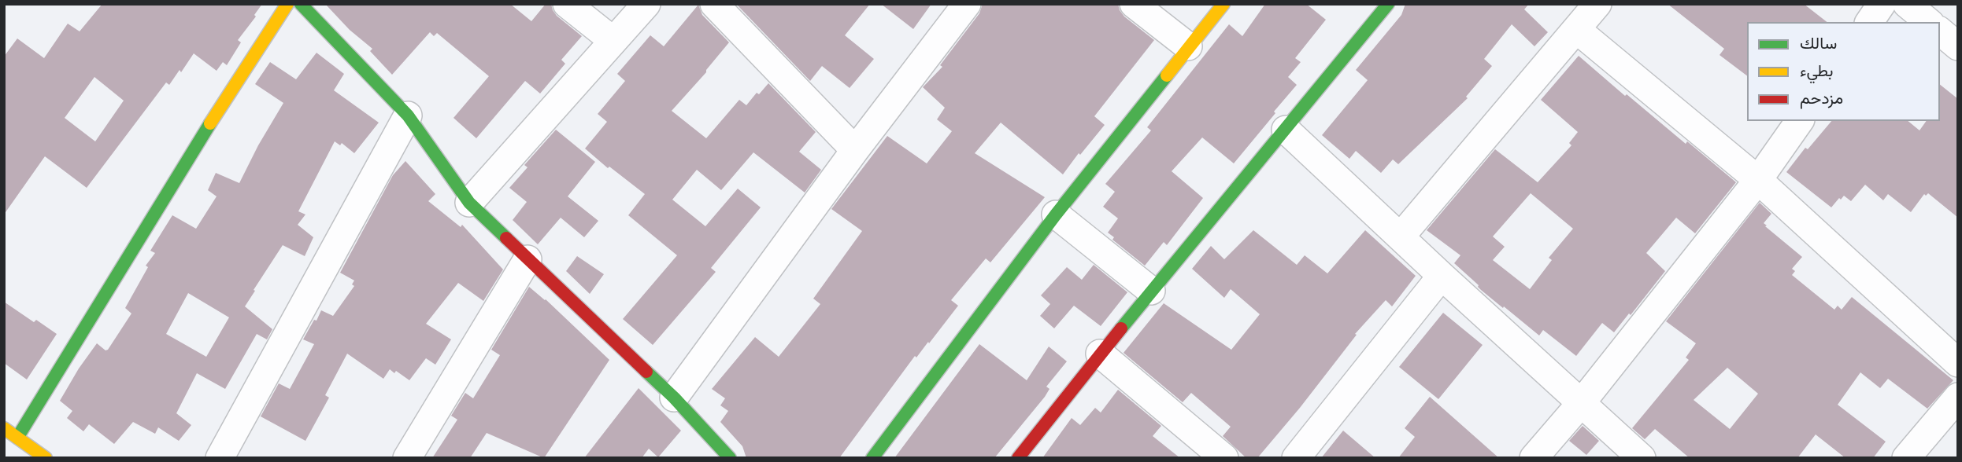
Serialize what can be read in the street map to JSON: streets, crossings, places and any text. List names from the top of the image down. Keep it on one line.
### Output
{"legend":["سالك","بطيء","مزدحم"]}
